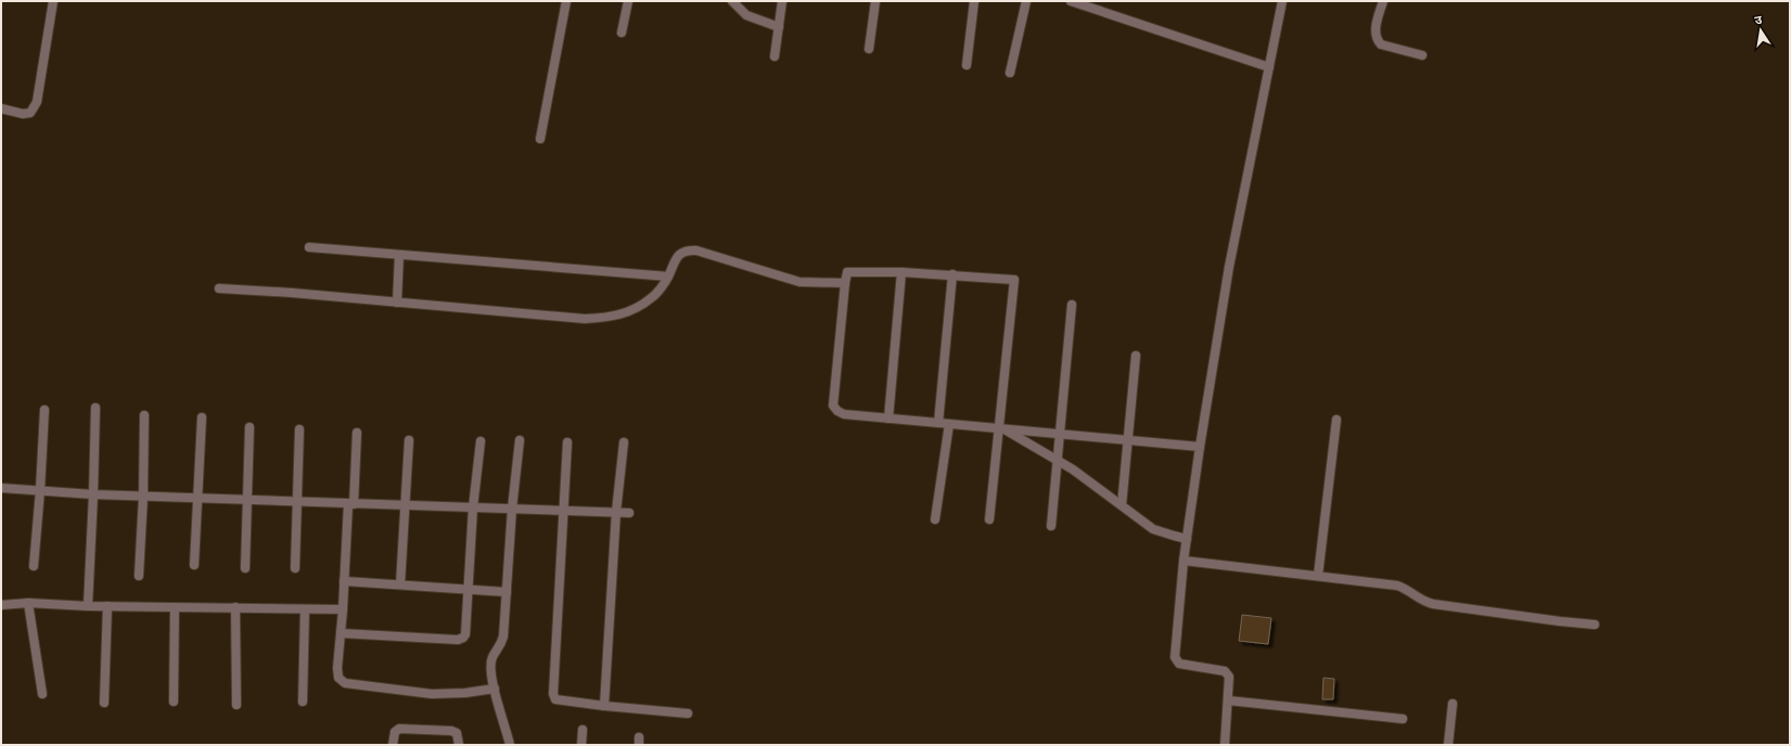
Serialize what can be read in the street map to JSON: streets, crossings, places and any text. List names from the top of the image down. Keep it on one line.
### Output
{"north":"top"}
